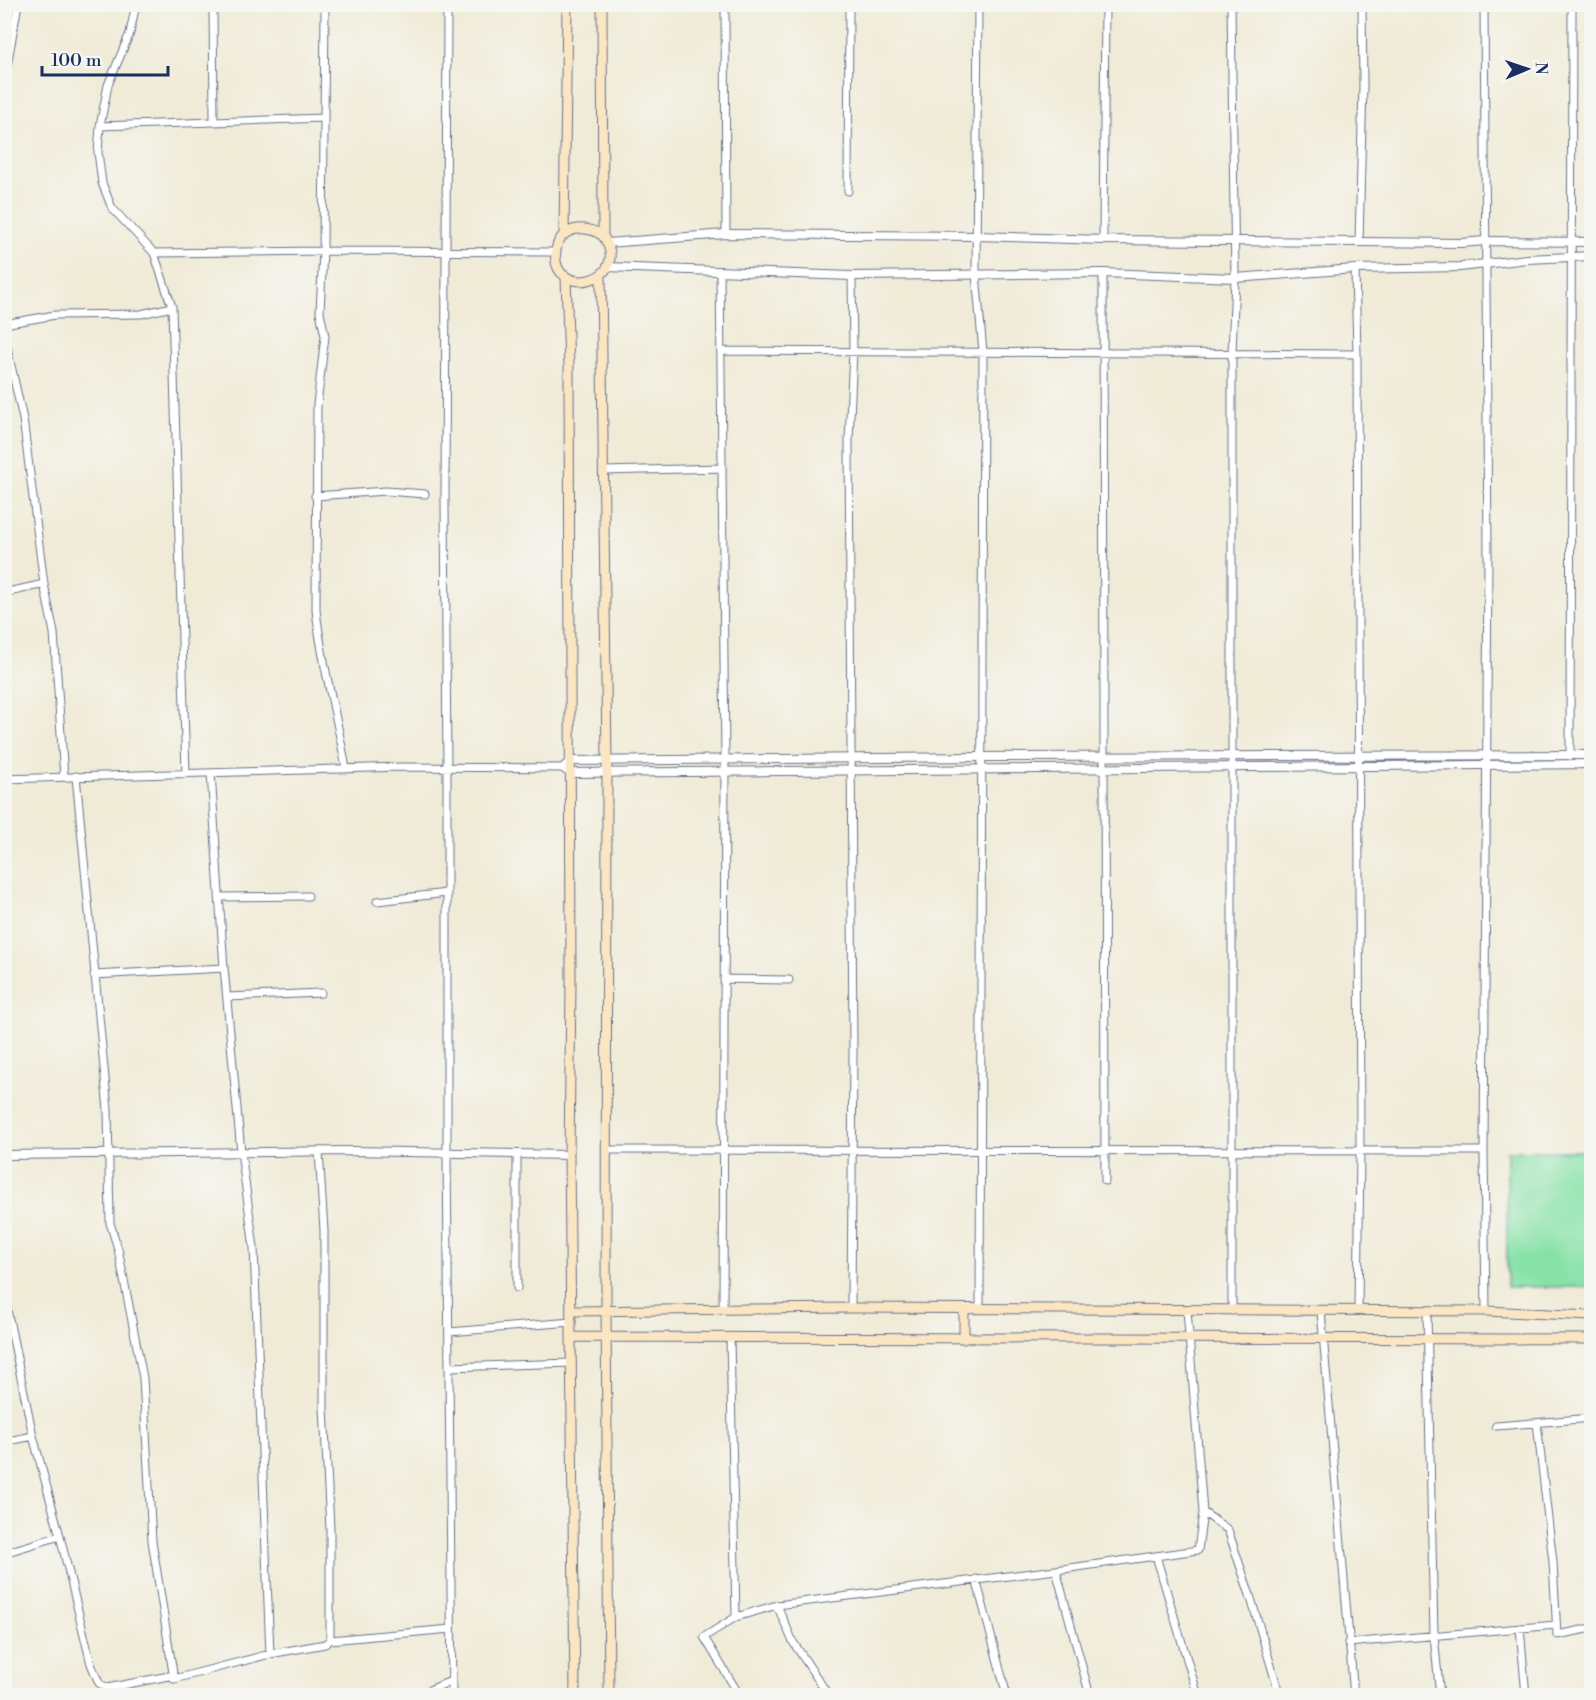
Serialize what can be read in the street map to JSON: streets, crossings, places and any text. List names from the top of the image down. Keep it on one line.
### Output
{"scale_bar":"100 m","north":"right"}
